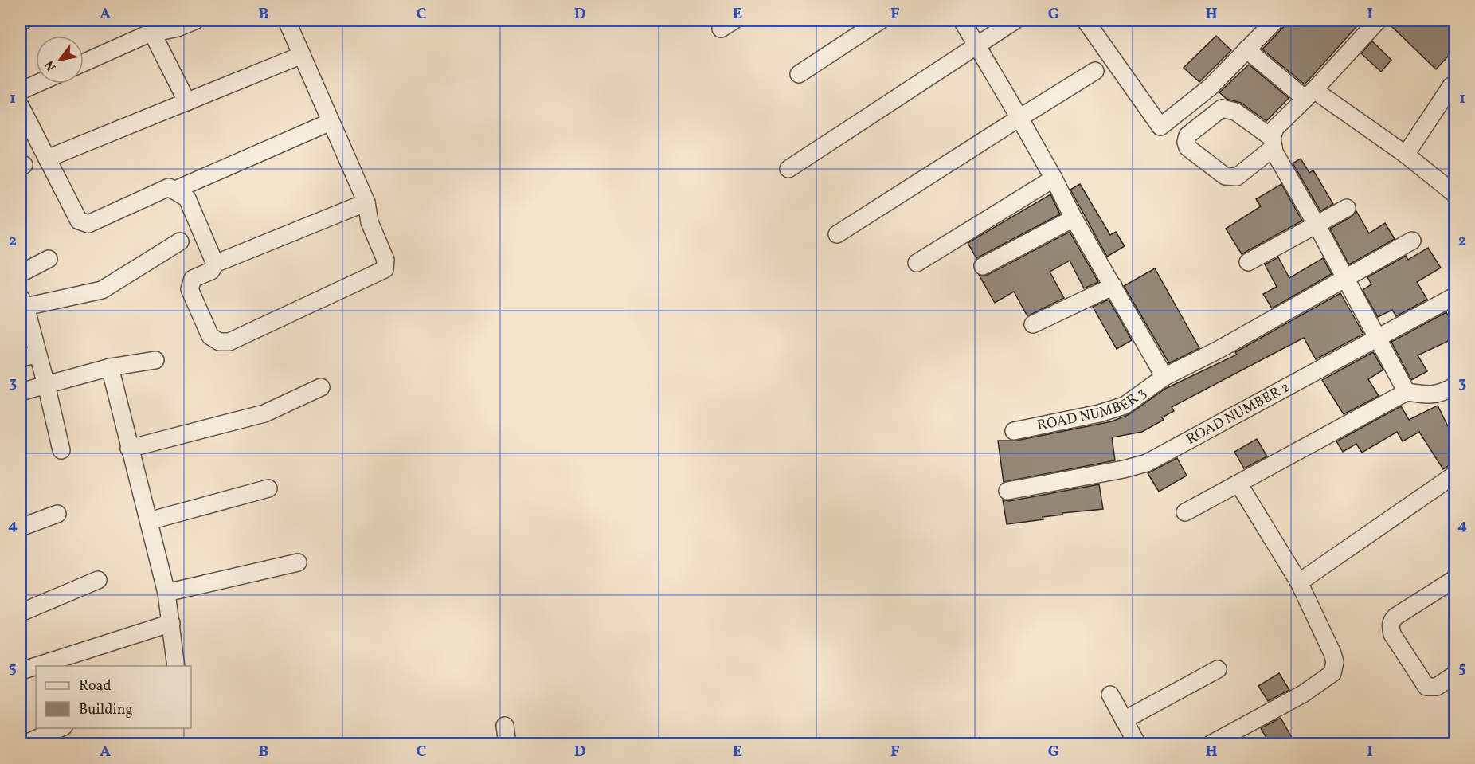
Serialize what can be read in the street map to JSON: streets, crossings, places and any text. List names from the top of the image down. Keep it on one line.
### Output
{"streets":{"street":["ROAD NUMBER 3","ROAD NUMBER 2"]},"legend":["Road","Building"],"north":"bottom left","grid":{"columns":["A","B","C","D","E","F","G","H","I"],"rows":["1","2","3","4","5"]}}
